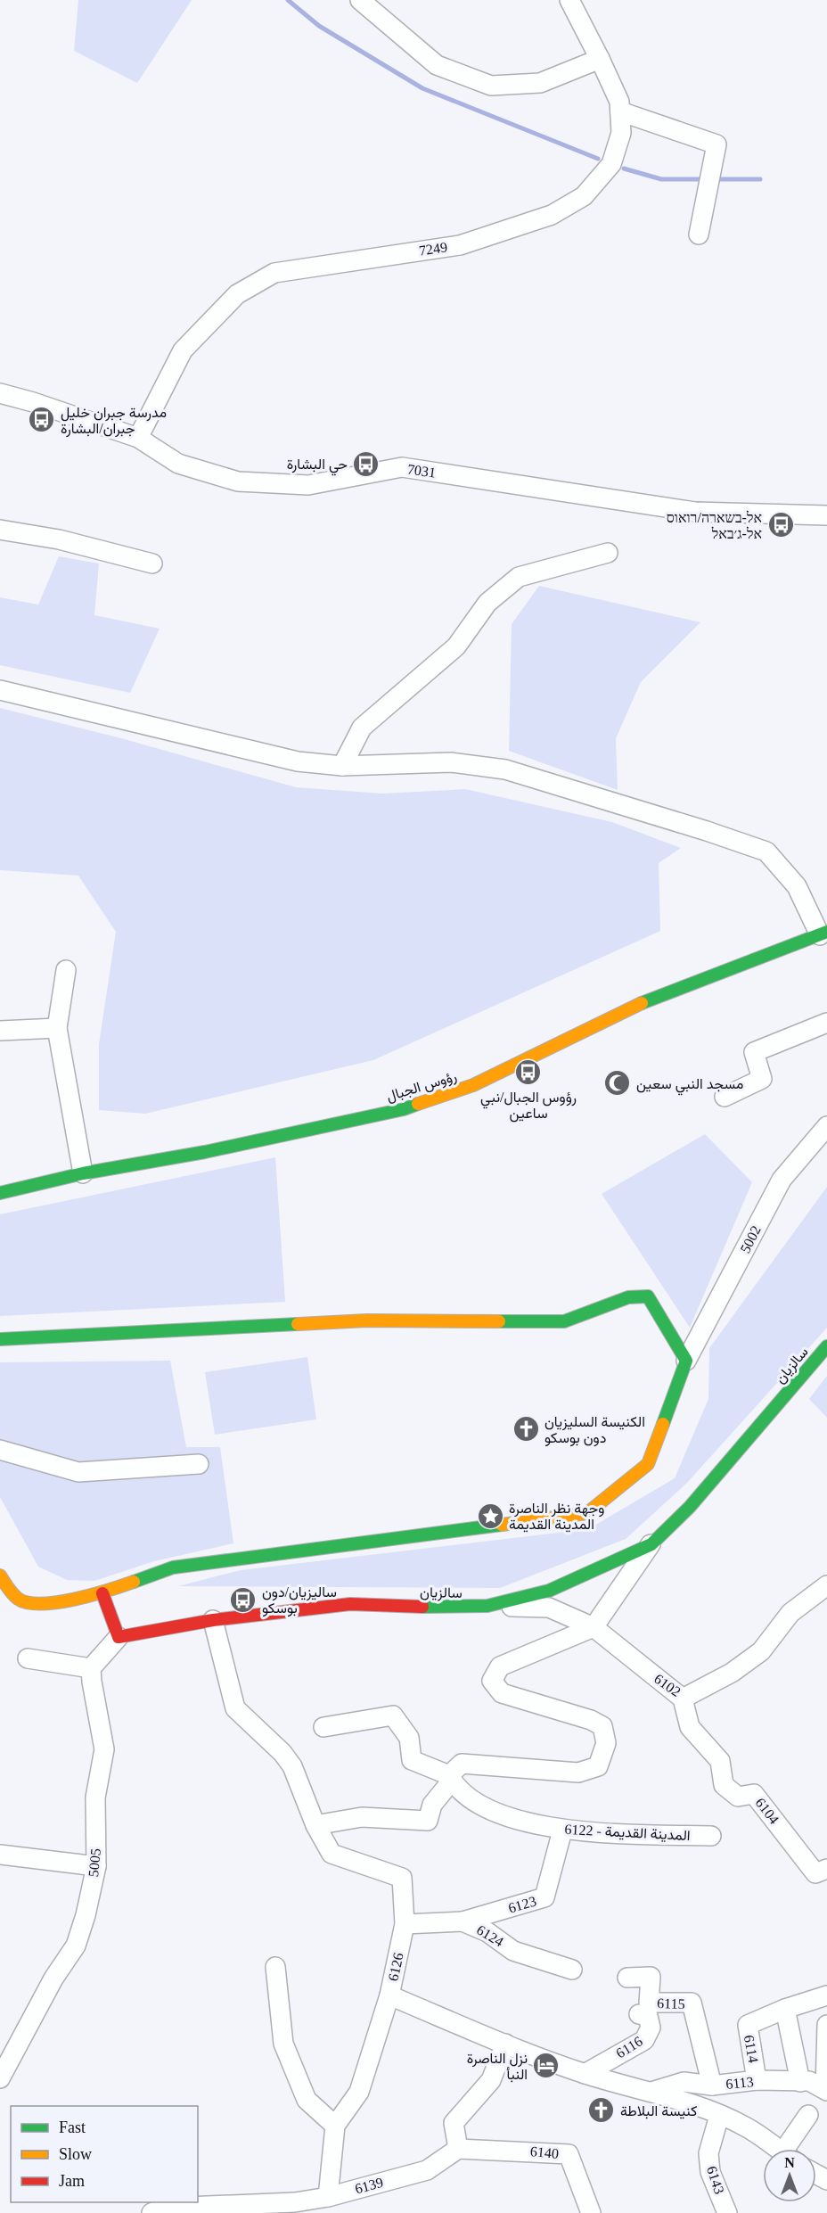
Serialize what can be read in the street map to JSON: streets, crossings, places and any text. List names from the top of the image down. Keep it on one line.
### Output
{"streets":{"street":["7249","7031","رؤوس الجبال","5002","سالزيان","6102","6104","المدينة القديمة - 6122","5005","6123","6124","6126","6115","6116","6114","6113","6140","6143","6139"]},"crossings":[["7249","7031"],["سالزيان","6102"],["سالزيان","6126"],["6102","6104"],["المدينة القديمة - 6122","6123"],["6123","6124"],["6124","6126"],["6126","6116"],["6126","6113"],["6126","6143"],["6115","6113"],["6114","6113"],["6140","6139"]],"places":{"bus stop":["مدرسة جبران خليل جبران/البشارة","حي البشارة","אל-בשארה/רואוס אל-ג׳באל","رؤوس الجبال/نبي ساعين","ساليزيان/دون بوسكو"],"mosque":["مسجد النبي سعين"],"church":["الكنيسة السليزيان دون بوسكو","كنيسة البلاطة"],"place":["وجهة نظر الناصرة المدينة القديمة"],"hotel":["نزل الناصرة النبأ"]},"legend":["Fast","Slow","Jam"],"north":"top"}
